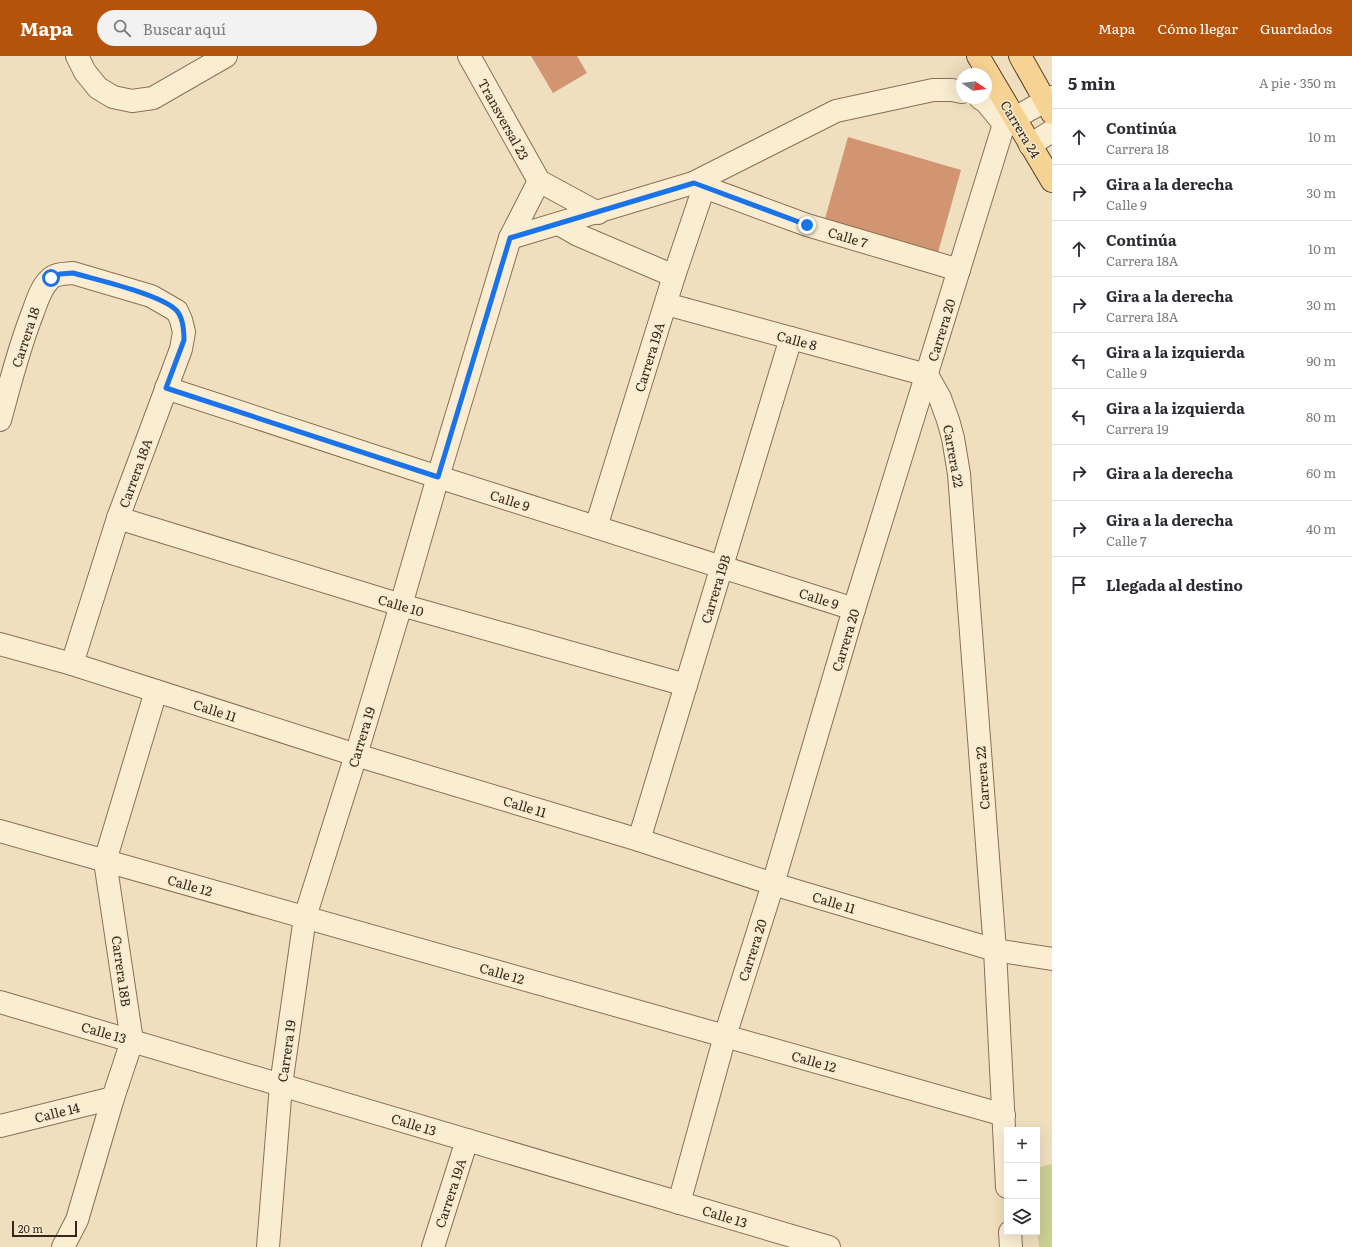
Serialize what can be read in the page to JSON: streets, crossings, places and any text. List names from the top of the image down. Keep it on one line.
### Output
{"streets":{"main road":["Carrera 24"],"street":["Transversal 23","Calle 7","Carrera 20","Carrera 18","Calle 8","Carrera 19A","Carrera 22","Carrera 18A","Calle 9","Carrera 19B","Calle 10","Calle 11","Carrera 19","Calle 12","Carrera 18B","Calle 13","Calle 14"]},"crossings":[["Carrera 24","Carrera 20"],["Calle 7","Carrera 20"],["Calle 7","Carrera 19A"],["Carrera 20","Calle 8"],["Carrera 20","Carrera 22"],["Carrera 20","Calle 9"],["Carrera 20","Calle 11"],["Carrera 20","Calle 12"],["Carrera 20","Calle 13"],["Carrera 18","Carrera 18A"],["Calle 8","Carrera 19A"],["Calle 8","Carrera 22"],["Calle 8","Carrera 19B"],["Carrera 19A","Calle 9"],["Carrera 19A","Calle 13"],["Carrera 22","Calle 11"],["Carrera 22","Calle 12"],["Carrera 18A","Calle 9"],["Carrera 18A","Calle 10"],["Carrera 18A","Calle 11"],["Calle 9","Carrera 19B"],["Calle 9","Carrera 19"],["Carrera 19B","Calle 10"],["Carrera 19B","Calle 11"],["Calle 10","Carrera 19"],["Calle 11","Carrera 19"],["Calle 11","Carrera 18B"],["Carrera 19","Calle 12"],["Carrera 19","Calle 13"],["Calle 12","Carrera 18B"],["Carrera 18B","Calle 13"],["Carrera 18B","Calle 14"]],"scale_bar":"20 m","north":"right","page":{"header":"Mapa","search":"Buscar aquí","nav":["Mapa","Cómo llegar","Guardados"],"heading":["5 min","A pie · 350 m"],"list":[["Continúa","Carrera 18","10 m"],["Gira a la derecha","Calle 9","30 m"],["Continúa","Carrera 18A","10 m"],["Gira a la derecha","Carrera 18A","30 m"],["Gira a la izquierda","Calle 9","90 m"],["Gira a la izquierda","Carrera 19","80 m"],["Gira a la derecha","60 m"],["Gira a la derecha","Calle 7","40 m"],"Llegada al destino"],"map_buttons":["+","−"],"scale":"20 m"}}
